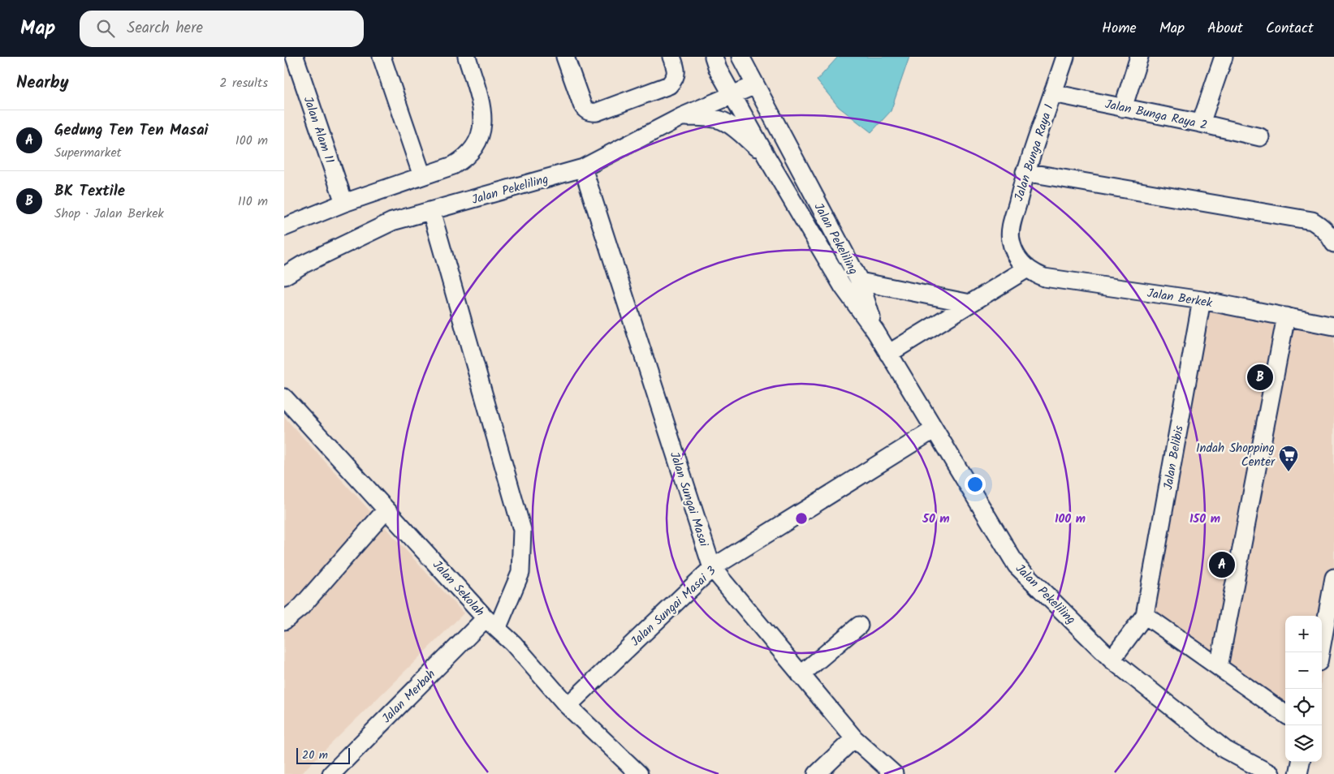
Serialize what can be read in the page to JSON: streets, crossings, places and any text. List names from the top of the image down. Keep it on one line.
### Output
{"streets":{"street":["Jalan Bunga Raya 2","Jalan Alam 11","Jalan Bunga Raya 1","Jalan Pekeliling","Jalan Berkek","Jalan Belibis","Jalan Sungai Masai","Jalan Sekolah","Jalan Sungai Masai 3","Jalan Merbah"]},"crossings":[["Jalan Bunga Raya 2","Jalan Bunga Raya 1"],["Jalan Bunga Raya 1","Jalan Berkek"],["Jalan Pekeliling","Jalan Belibis"],["Jalan Pekeliling","Jalan Sungai Masai"],["Jalan Pekeliling","Jalan Sungai Masai 3"],["Jalan Berkek","Jalan Belibis"],["Jalan Sungai Masai","Jalan Sungai Masai 3"],["Jalan Sekolah","Jalan Sungai Masai 3"],["Jalan Sekolah","Jalan Merbah"]],"places":{"supermarket":["Indah Shopping Center"]},"scale_bar":"20 m","page":{"header":"Map","search":"Search here","nav":["Home","Map","About","Contact"],"heading":["Nearby","2 results"],"list":[{"mark":"A","name":"Gedung Ten Ten Masai","note":"Supermarket","value":"100 m"},{"mark":"B","name":"BK Textile","note":"Shop · Jalan Berkek","value":"110 m"}],"pins":["B","A"],"map_buttons":["+","−"],"scale":"20 m"},"rings":["50 m","100 m","150 m"]}
